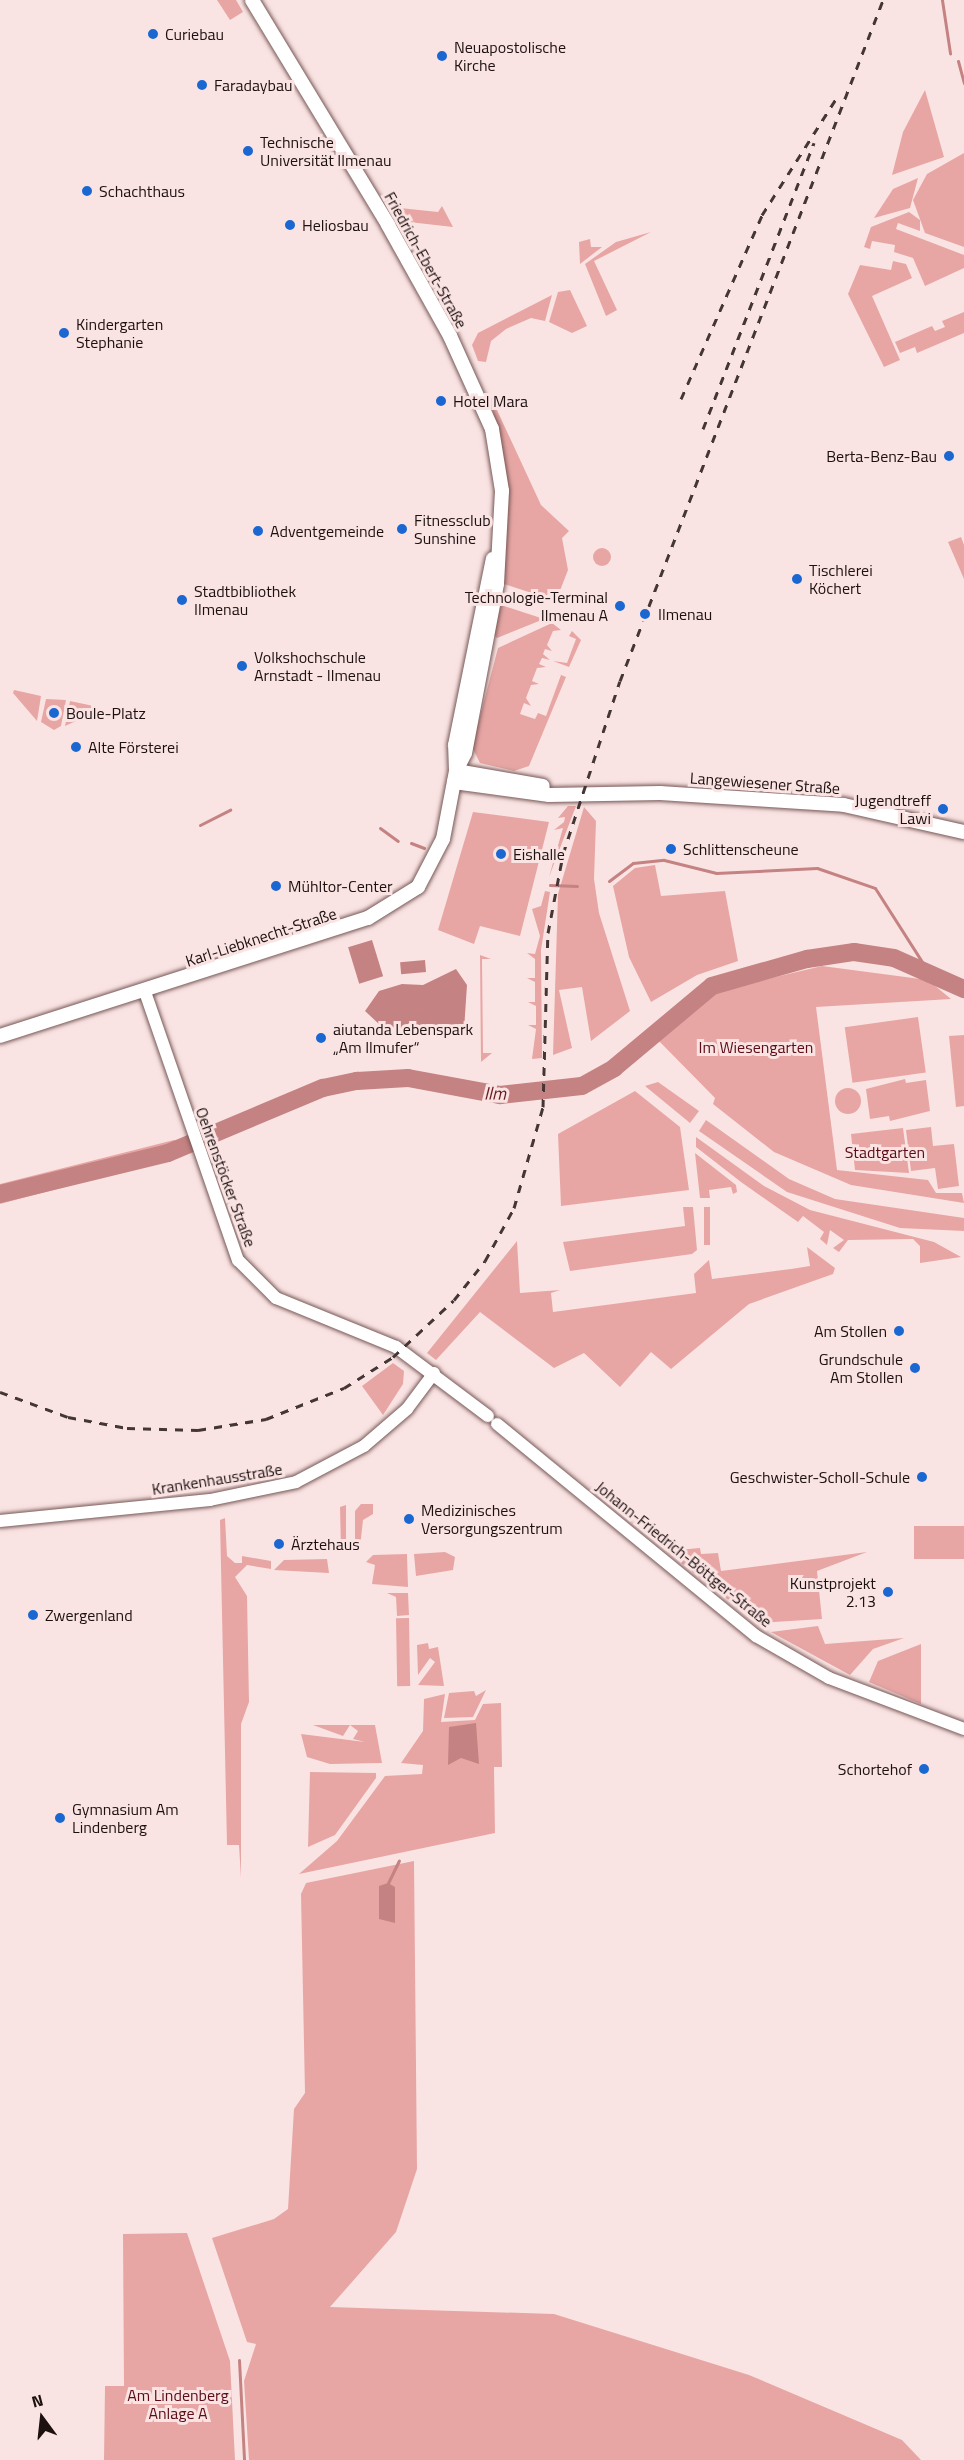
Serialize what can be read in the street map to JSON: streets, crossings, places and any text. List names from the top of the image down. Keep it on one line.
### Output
{"streets":{"main road":["Friedrich-Ebert-Straße","Langewiesener Straße","Karl-Liebknecht-Straße"],"street":["Oehrenstöcker Straße","Krankenhausstraße","Johann-Friedrich-Böttger-Straße"]},"crossings":[["Friedrich-Ebert-Straße","Langewiesener Straße"],["Friedrich-Ebert-Straße","Karl-Liebknecht-Straße"],["Langewiesener Straße","Karl-Liebknecht-Straße"],["Karl-Liebknecht-Straße","Oehrenstöcker Straße"],["Oehrenstöcker Straße","Krankenhausstraße"],["Oehrenstöcker Straße","Johann-Friedrich-Böttger-Straße"]],"water":["Ilm"],"parks":["Im Wiesengarten","Stadtgarten","Am Lindenberg Anlage A"],"places":["Curiebau","Neuapostolische Kirche","Faradaybau","Technische Universität Ilmenau","Schachthaus","Heliosbau","Kindergarten Stephanie","Hotel Mara","Berta-Benz-Bau","Fitnessclub Sunshine","Adventgemeinde","Tischlerei Köchert","Stadtbibliothek Ilmenau","Technologie-Terminal Ilmenau A","Ilmenau","Volkshochschule Arnstadt - Ilmenau","Boule-Platz","Alte Försterei","Jugendtreff Lawi","Schlittenscheune","Eishalle","Mühltor-Center","aiutanda Lebenspark „Am Ilmufer“","Am Stollen","Grundschule Am Stollen","Geschwister-Scholl-Schule","Medizinisches Versorgungszentrum","Ärztehaus","Kunstprojekt 2.13","Zwergenland","Schortehof","Gymnasium Am Lindenberg"],"north":"top"}
